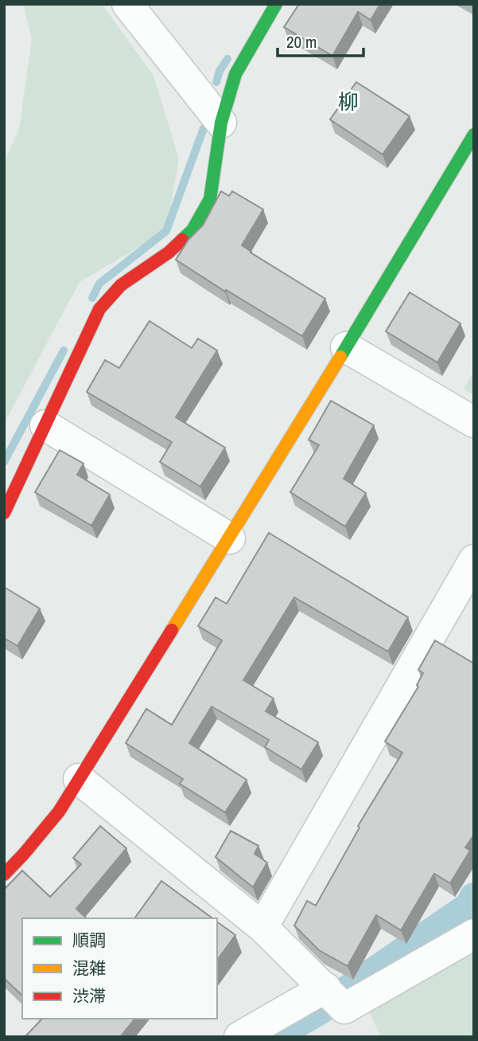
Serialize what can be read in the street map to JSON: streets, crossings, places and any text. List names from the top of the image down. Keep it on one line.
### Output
{"districts":["柳"],"legend":["順調","混雑","渋滞"],"scale_bar":"20 m"}
